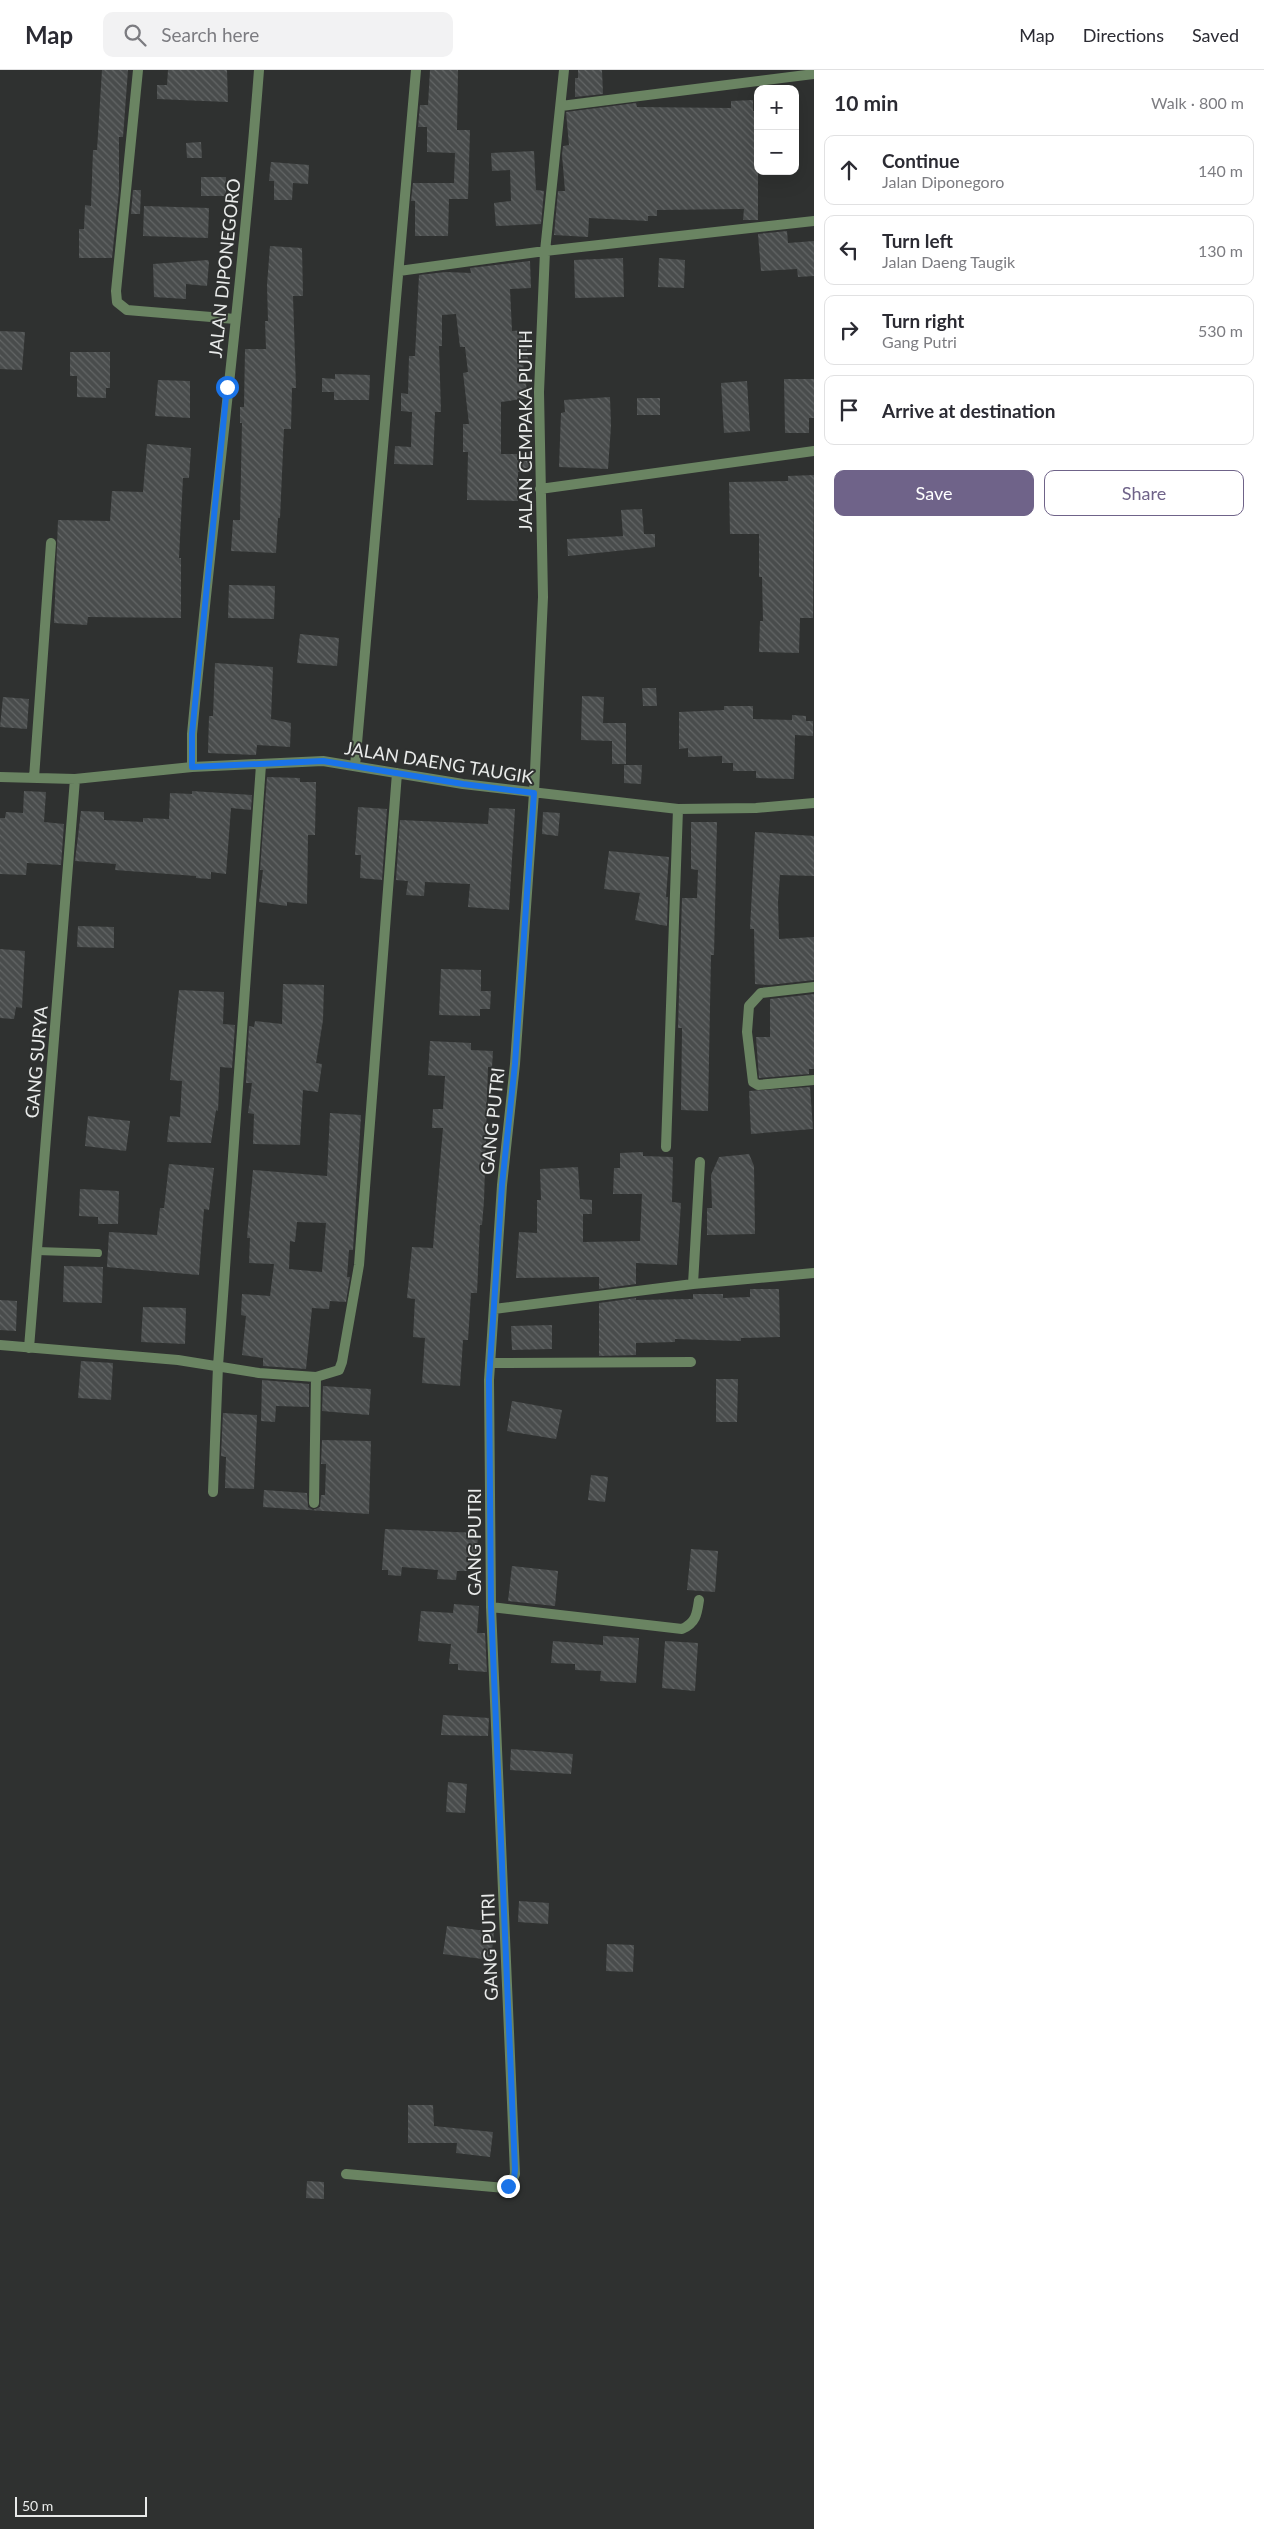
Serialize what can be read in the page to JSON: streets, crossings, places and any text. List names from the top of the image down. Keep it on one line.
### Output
{"streets":{"street":["JALAN DIPONEGORO","JALAN CEMPAKA PUTIH","JALAN DAENG TAUGIK","GANG SURYA","GANG PUTRI"]},"crossings":[["JALAN DIPONEGORO","JALAN DAENG TAUGIK"],["JALAN CEMPAKA PUTIH","JALAN DAENG TAUGIK"],["JALAN CEMPAKA PUTIH","GANG PUTRI"],["JALAN DAENG TAUGIK","GANG SURYA"],["JALAN DAENG TAUGIK","GANG PUTRI"]],"scale_bar":"50 m","page":{"header":"Map","search":"Search here","nav":["Map","Directions","Saved"],"heading":["10 min","Walk · 800 m"],"map_buttons":["+","−"],"list":[["Continue","Jalan Diponegoro","140 m"],["Turn left","Jalan Daeng Taugik","130 m"],["Turn right","Gang Putri","530 m"],"Arrive at destination"],"buttons":["Save","Share"],"scale":"50 m"}}
